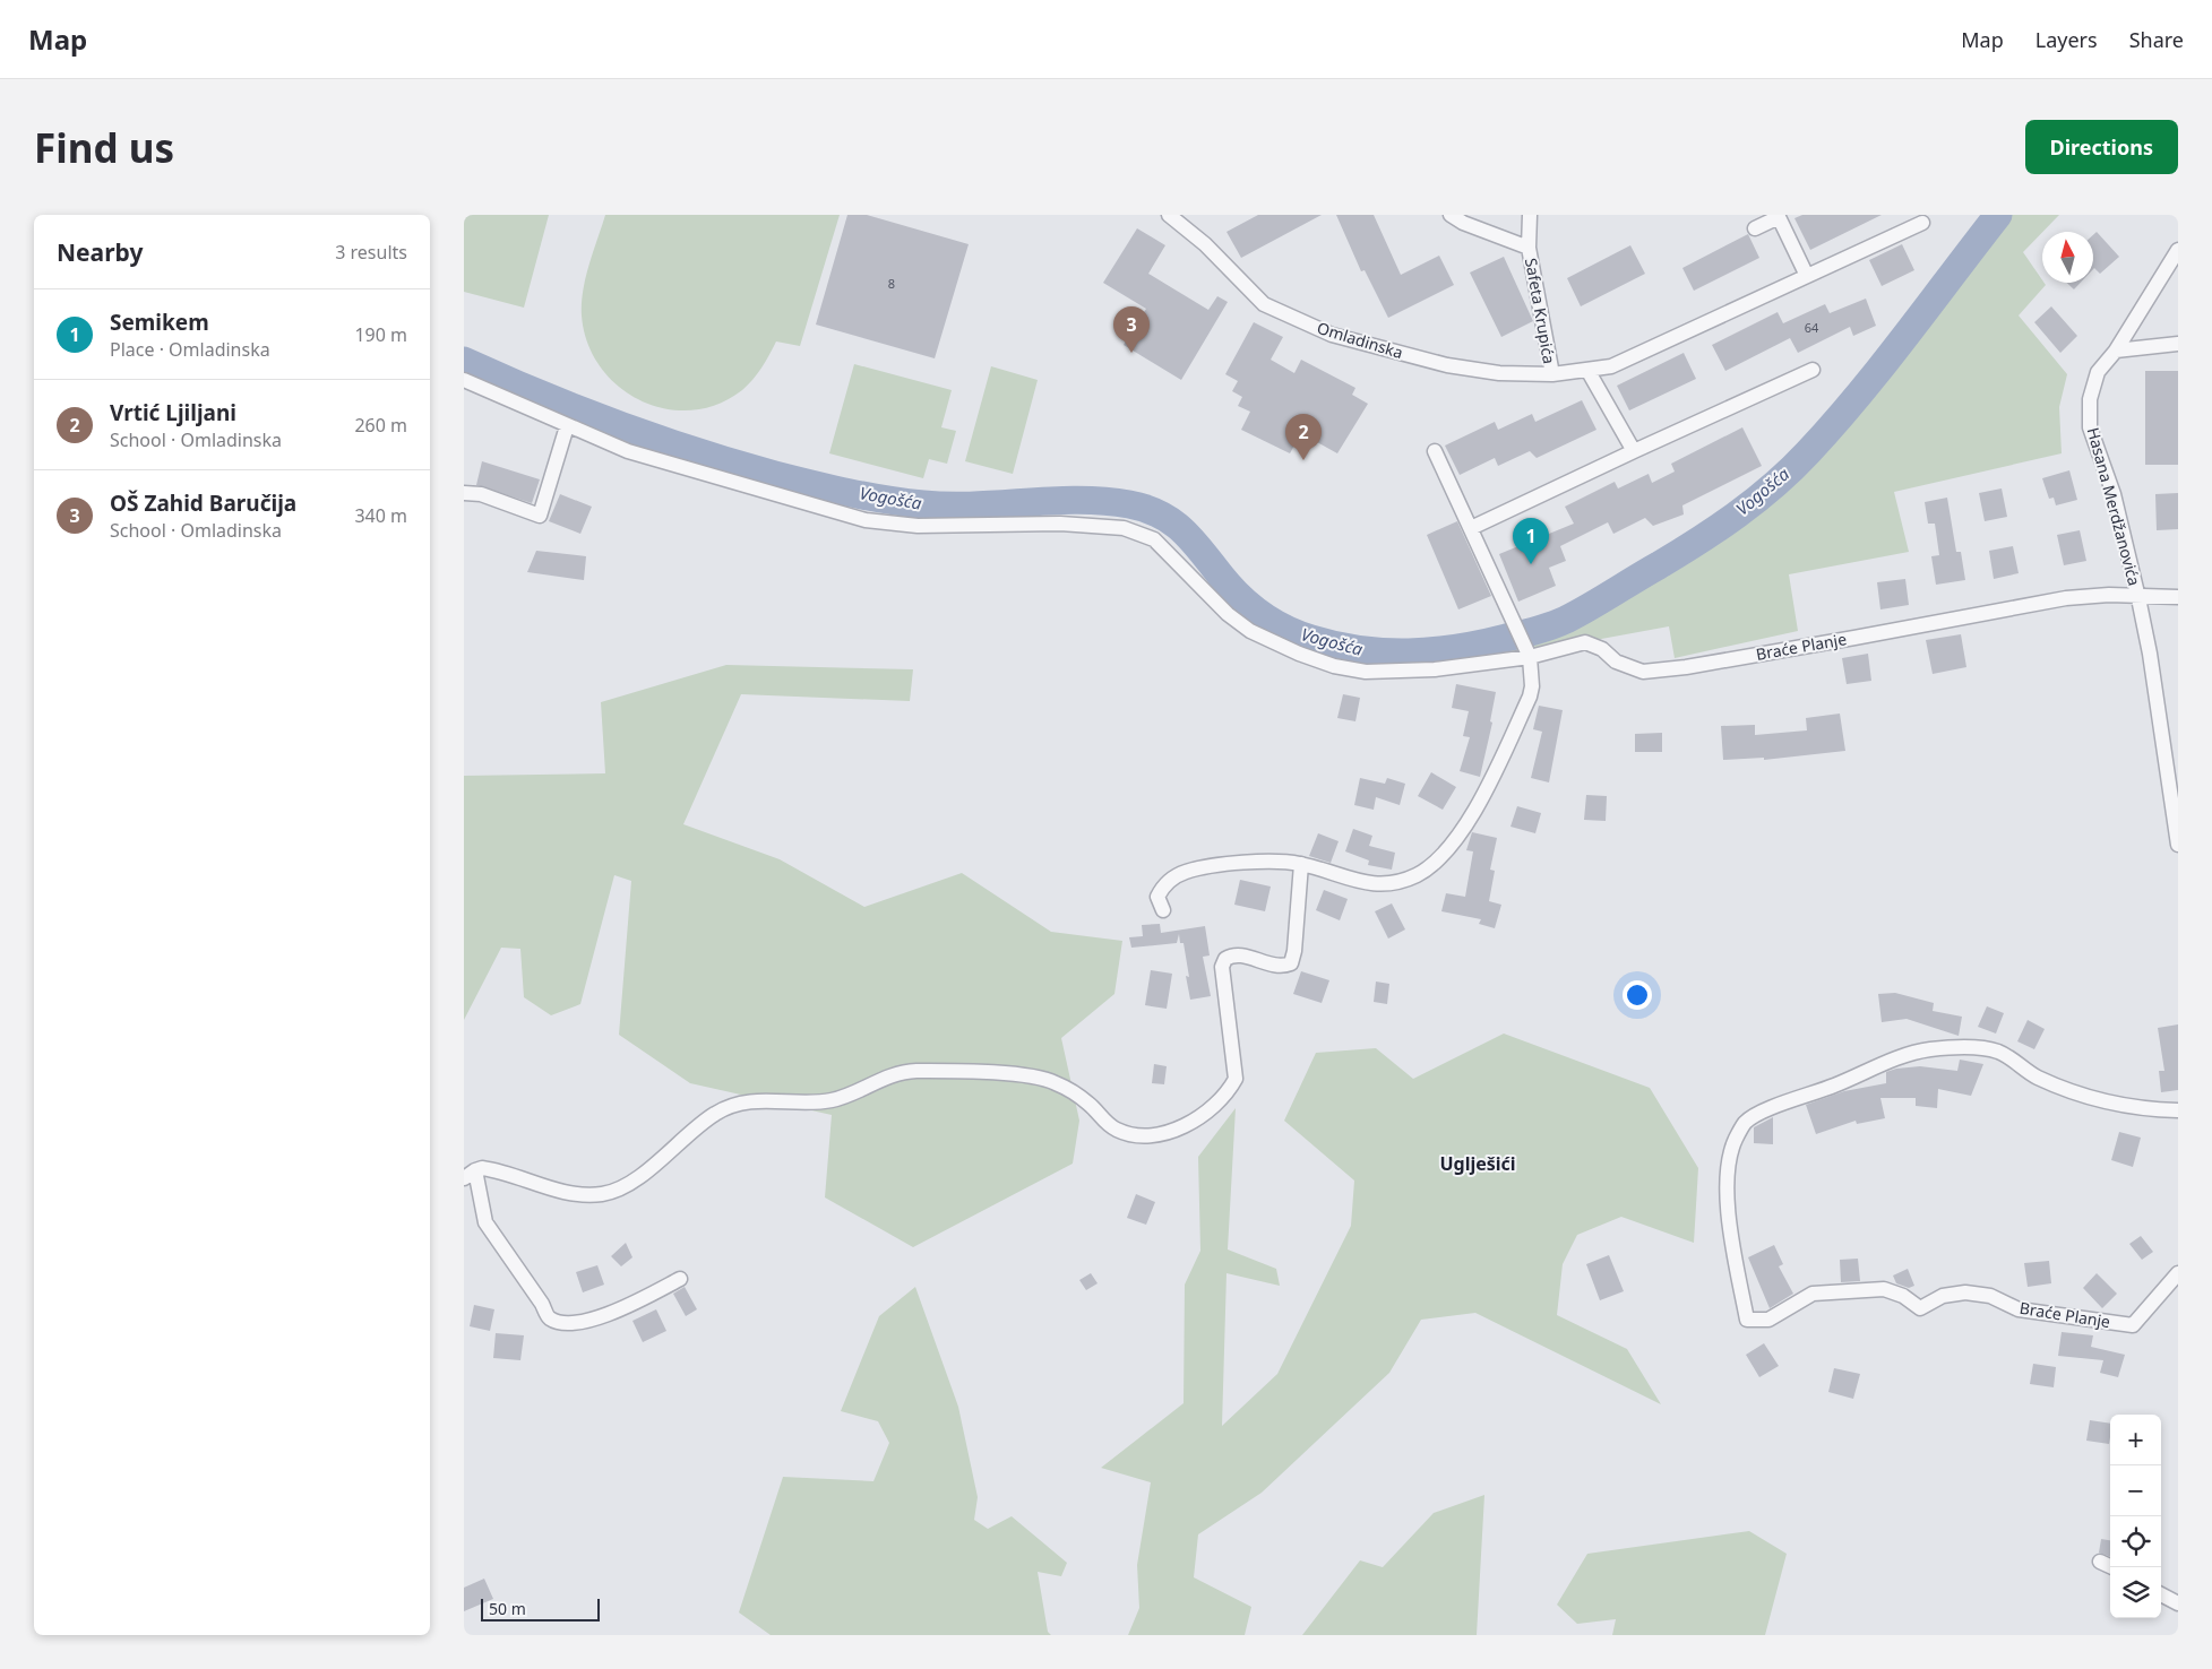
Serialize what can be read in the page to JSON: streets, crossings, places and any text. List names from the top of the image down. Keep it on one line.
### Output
{"streets":{"street":["Safeta Krupića","Omladinska","Hasana Merdžanovića","Braće Planje"]},"crossings":[["Safeta Krupića","Omladinska"],["Hasana Merdžanovića","Braće Planje"]],"districts":["Uglješići"],"water":["Vogošća"],"house_numbers":["8","64"],"scale_bar":"50 m","north":"top","page":{"header":"Map","nav":["Map","Layers","Share"],"buttons":"Directions","title":"Find us","heading":["Nearby","3 results"],"list":[{"mark":"1","name":"Semikem","note":"Place · Omladinska","value":"190 m"},{"mark":"2","name":"Vrtić Ljiljani","note":"School · Omladinska","value":"260 m"},{"mark":"3","name":"OŠ Zahid Baručija","note":"School · Omladinska","value":"340 m"}],"pins":["3","2","1"],"map_buttons":["+","−"],"scale":"50 m"}}
